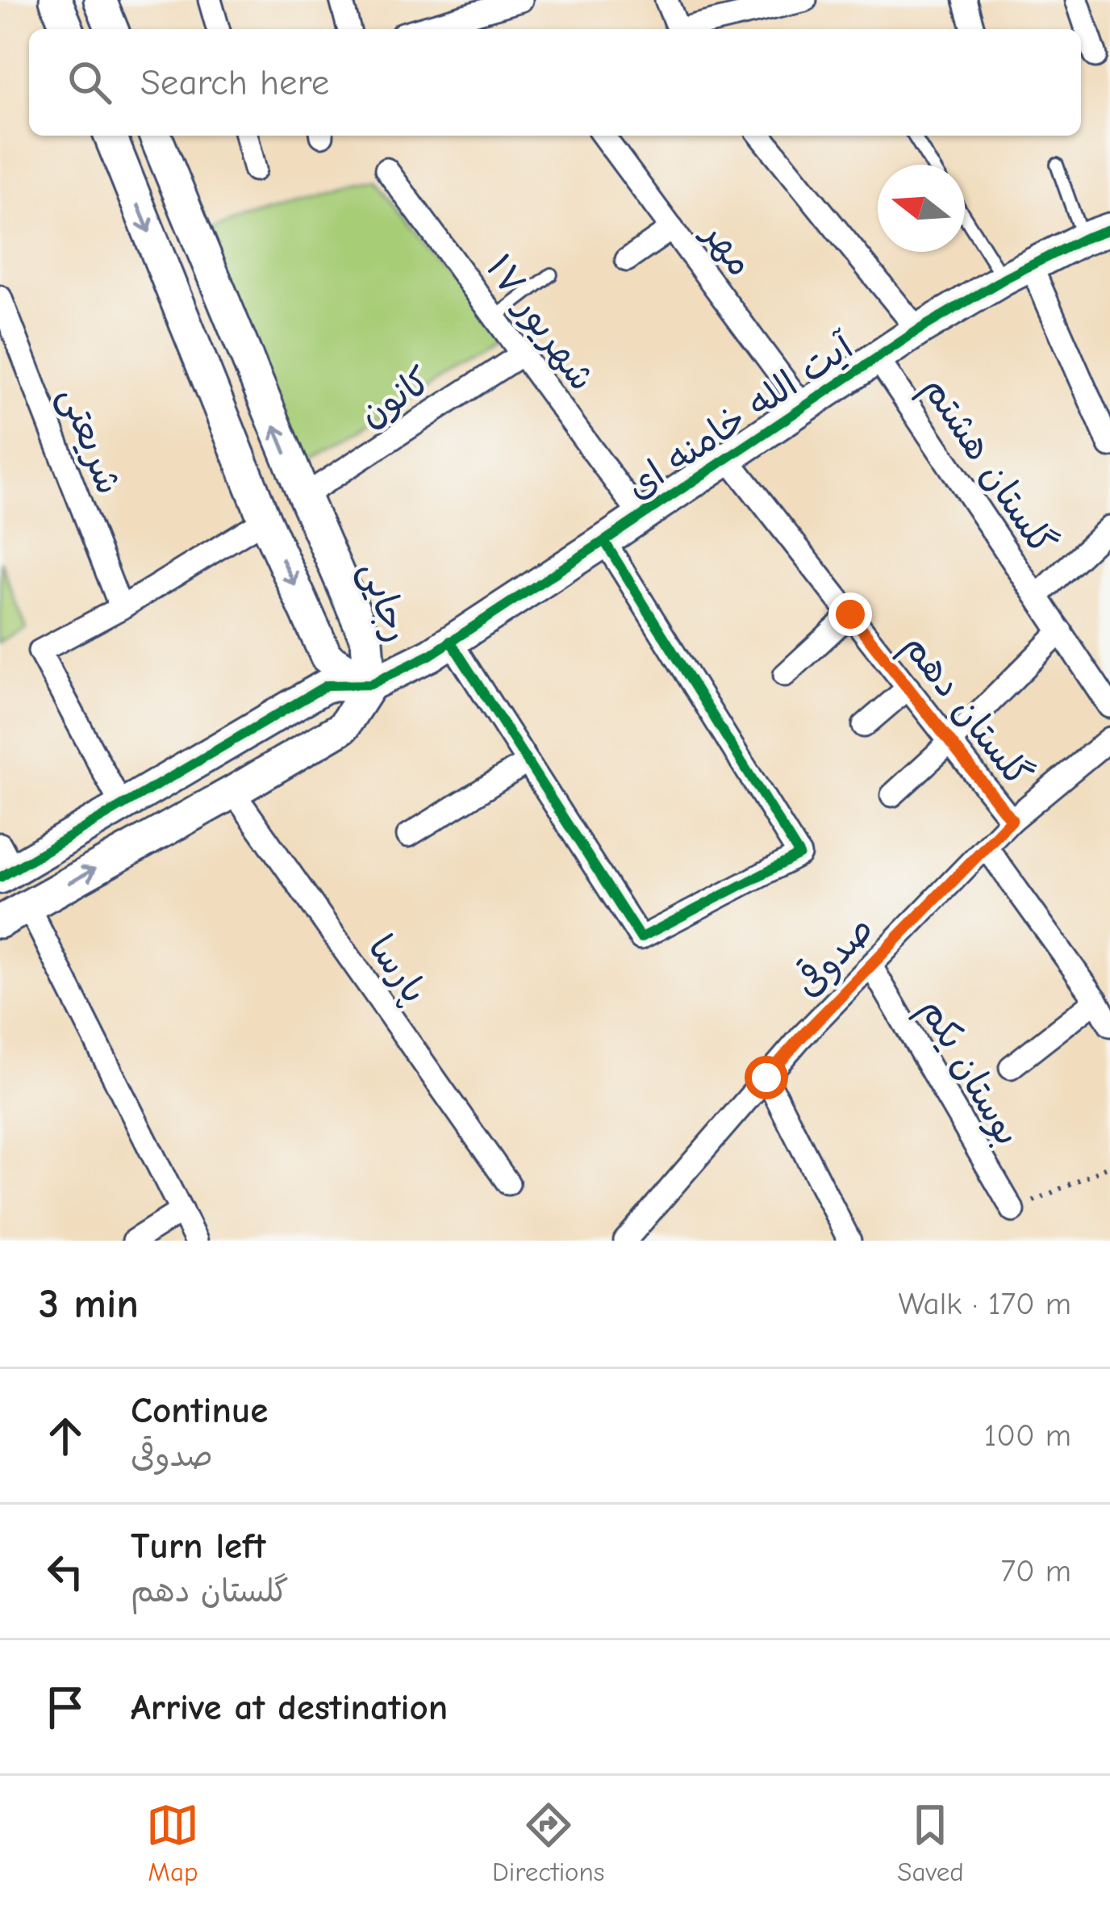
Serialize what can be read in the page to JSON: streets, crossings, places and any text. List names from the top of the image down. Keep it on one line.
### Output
{"streets":{"street":["مهر","۱۷ شهریور","کانون","آیت الله خامنه ای","شریعتی","گلستان هشتم","رجایی","گلستان دهم","صدوقی","پارسا","بوستان یکم"]},"crossings":[["مهر","آیت الله خامنه ای"],["۱۷ شهریور","کانون"],["۱۷ شهریور","آیت الله خامنه ای"],["کانون","رجایی"],["آیت الله خامنه ای","گلستان هشتم"],["آیت الله خامنه ای","رجایی"],["آیت الله خامنه ای","گلستان دهم"],["گلستان دهم","صدوقی"],["صدوقی","بوستان یکم"]],"north":"left","page":{"search":"Search here","heading":["3 min","Walk · 170 m"],"list":[["Continue","صدوقی","100 m"],["Turn left","گلستان دهم","70 m"],"Arrive at destination"],"nav":["Map","Directions","Saved"]}}
